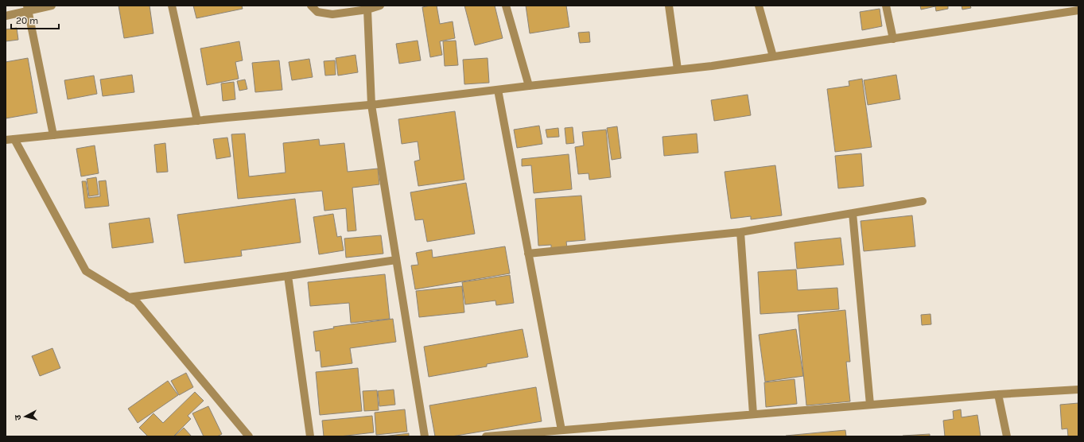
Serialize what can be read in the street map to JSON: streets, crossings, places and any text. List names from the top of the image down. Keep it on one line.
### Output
{"scale_bar":"20 m","north":"left"}
